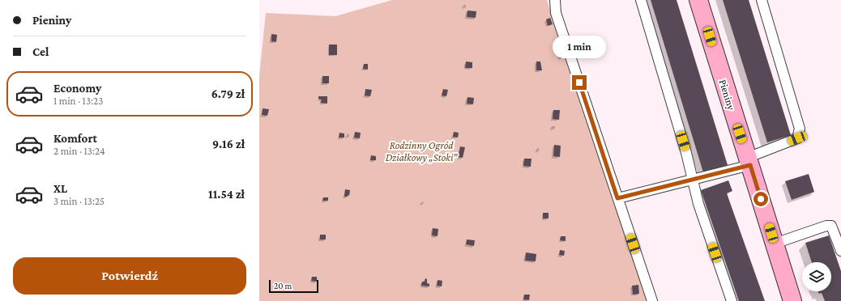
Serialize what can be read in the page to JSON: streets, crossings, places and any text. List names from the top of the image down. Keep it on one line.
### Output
{"streets":{"street":["Pieniny"]},"parks":["Rodzinny Ogród Działkowy „Stoki”"],"scale_bar":"20 m","page":{"banner":["Pieniny","Cel"],"bubble":"1 min","list":[{"name":"Economy","note":"1 min · 13:23","value":"6.79 zł"},{"name":"Komfort","note":"2 min · 13:24","value":"9.16 zł"},{"name":"XL","note":"3 min · 13:25","value":"11.54 zł"}],"buttons":"Potwierdź","scale":"20 m"}}
